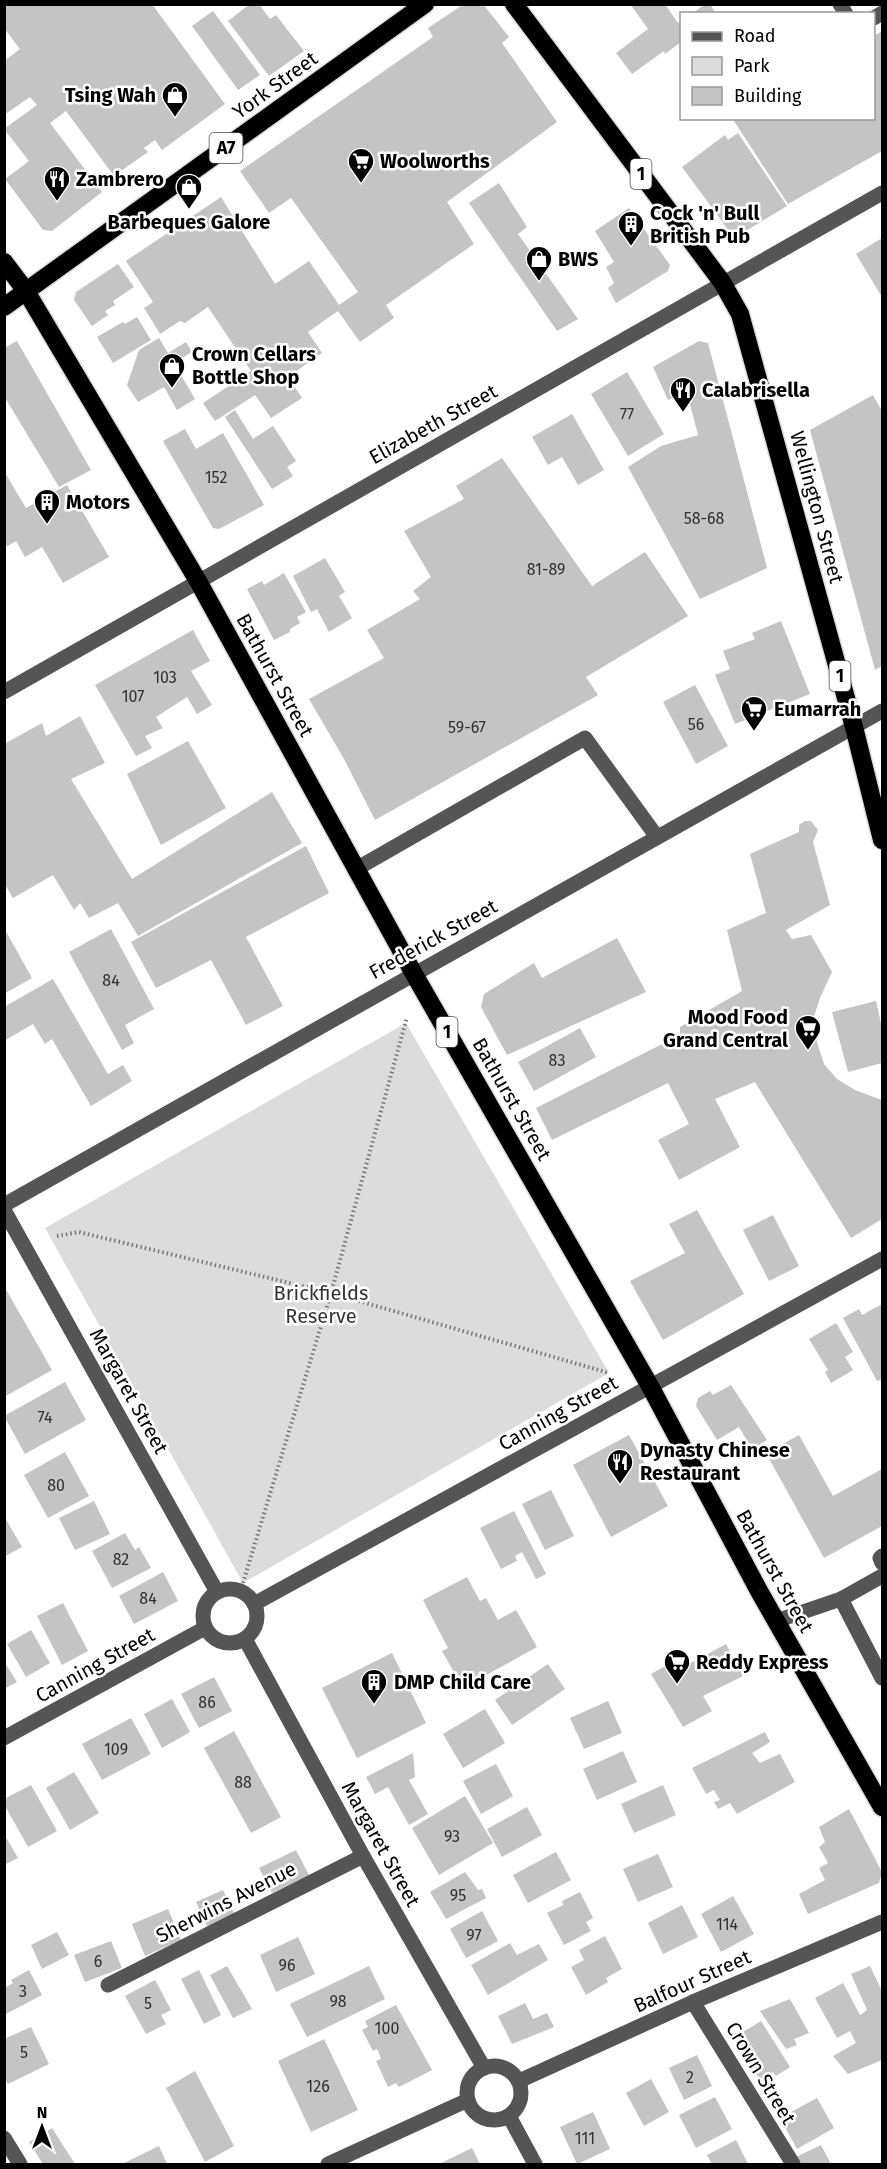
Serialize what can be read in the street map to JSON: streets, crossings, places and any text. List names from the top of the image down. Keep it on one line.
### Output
{"streets":{"highway":["York Street","A7","1","Wellington Street","Bathurst Street"],"street":["Elizabeth Street","Frederick Street","Margaret Street","Canning Street","Sherwins Avenue","Balfour Street","Crown Street"]},"crossings":[["York Street","Bathurst Street"],["Elizabeth Street","Wellington Street"],["Elizabeth Street","Bathurst Street"],["Wellington Street","Frederick Street"],["Bathurst Street","Frederick Street"],["Bathurst Street","Canning Street"],["Margaret Street","Canning Street"],["Margaret Street","Sherwins Avenue"],["Margaret Street","Balfour Street"],["Balfour Street","Crown Street"]],"parks":["Brickfields Reserve"],"places":{"shop":["Tsing Wah","Barbeques Galore","BWS","Crown Cellars Bottle Shop"],"supermarket":["Woolworths","Eumarrah","Mood Food Grand Central","Reddy Express"],"restaurant":["Zambrero","Calabrisella","Dynasty Chinese Restaurant"],"building":["Cock 'n' Bull British Pub","Motors","DMP Child Care"]},"house_numbers":["77","152","58-68","81-89","103","107","56","59-67","84","83","74","80","82","84","86","109","88","93","95","114","97","6","96","3","98","5","100","5","2","126","111"],"legend":["Road","Park","Building"],"north":"top"}
